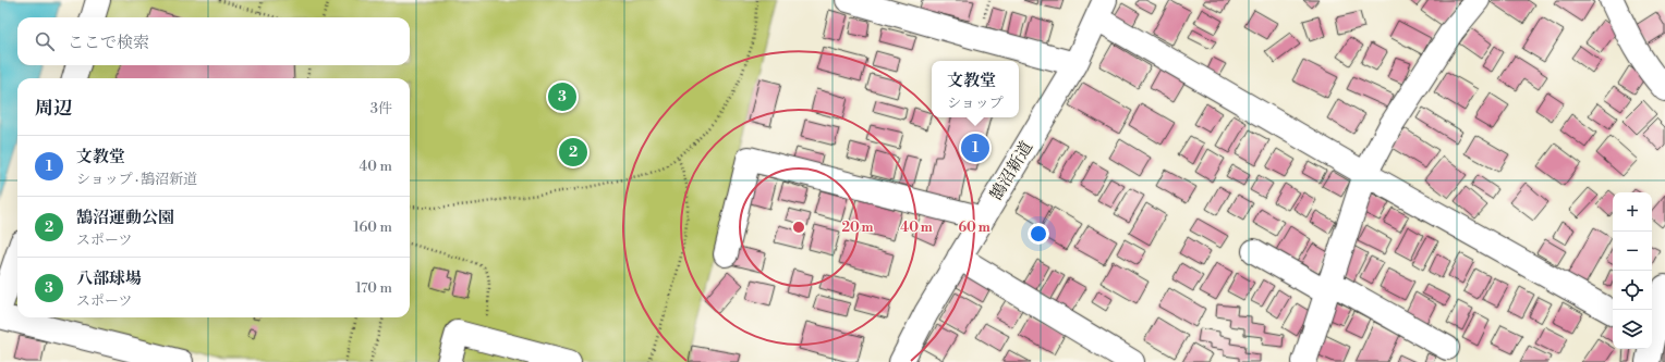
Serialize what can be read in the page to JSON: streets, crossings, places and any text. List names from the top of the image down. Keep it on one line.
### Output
{"streets":{"street":["鵠沼新道"]},"page":{"search":"ここで検索","popup":["文教堂","ショップ"],"heading":["周辺","3件"],"pins":["3","1","2"],"list":[{"mark":"1","name":"文教堂","note":"ショップ · 鵠沼新道","value":"40 m"},{"mark":"2","name":"鵠沼運動公園","note":"スポーツ","value":"160 m"},{"mark":"3","name":"八部球場","note":"スポーツ","value":"170 m"}],"map_buttons":["+","−"]},"rings":["20 m","40 m","60 m"]}
